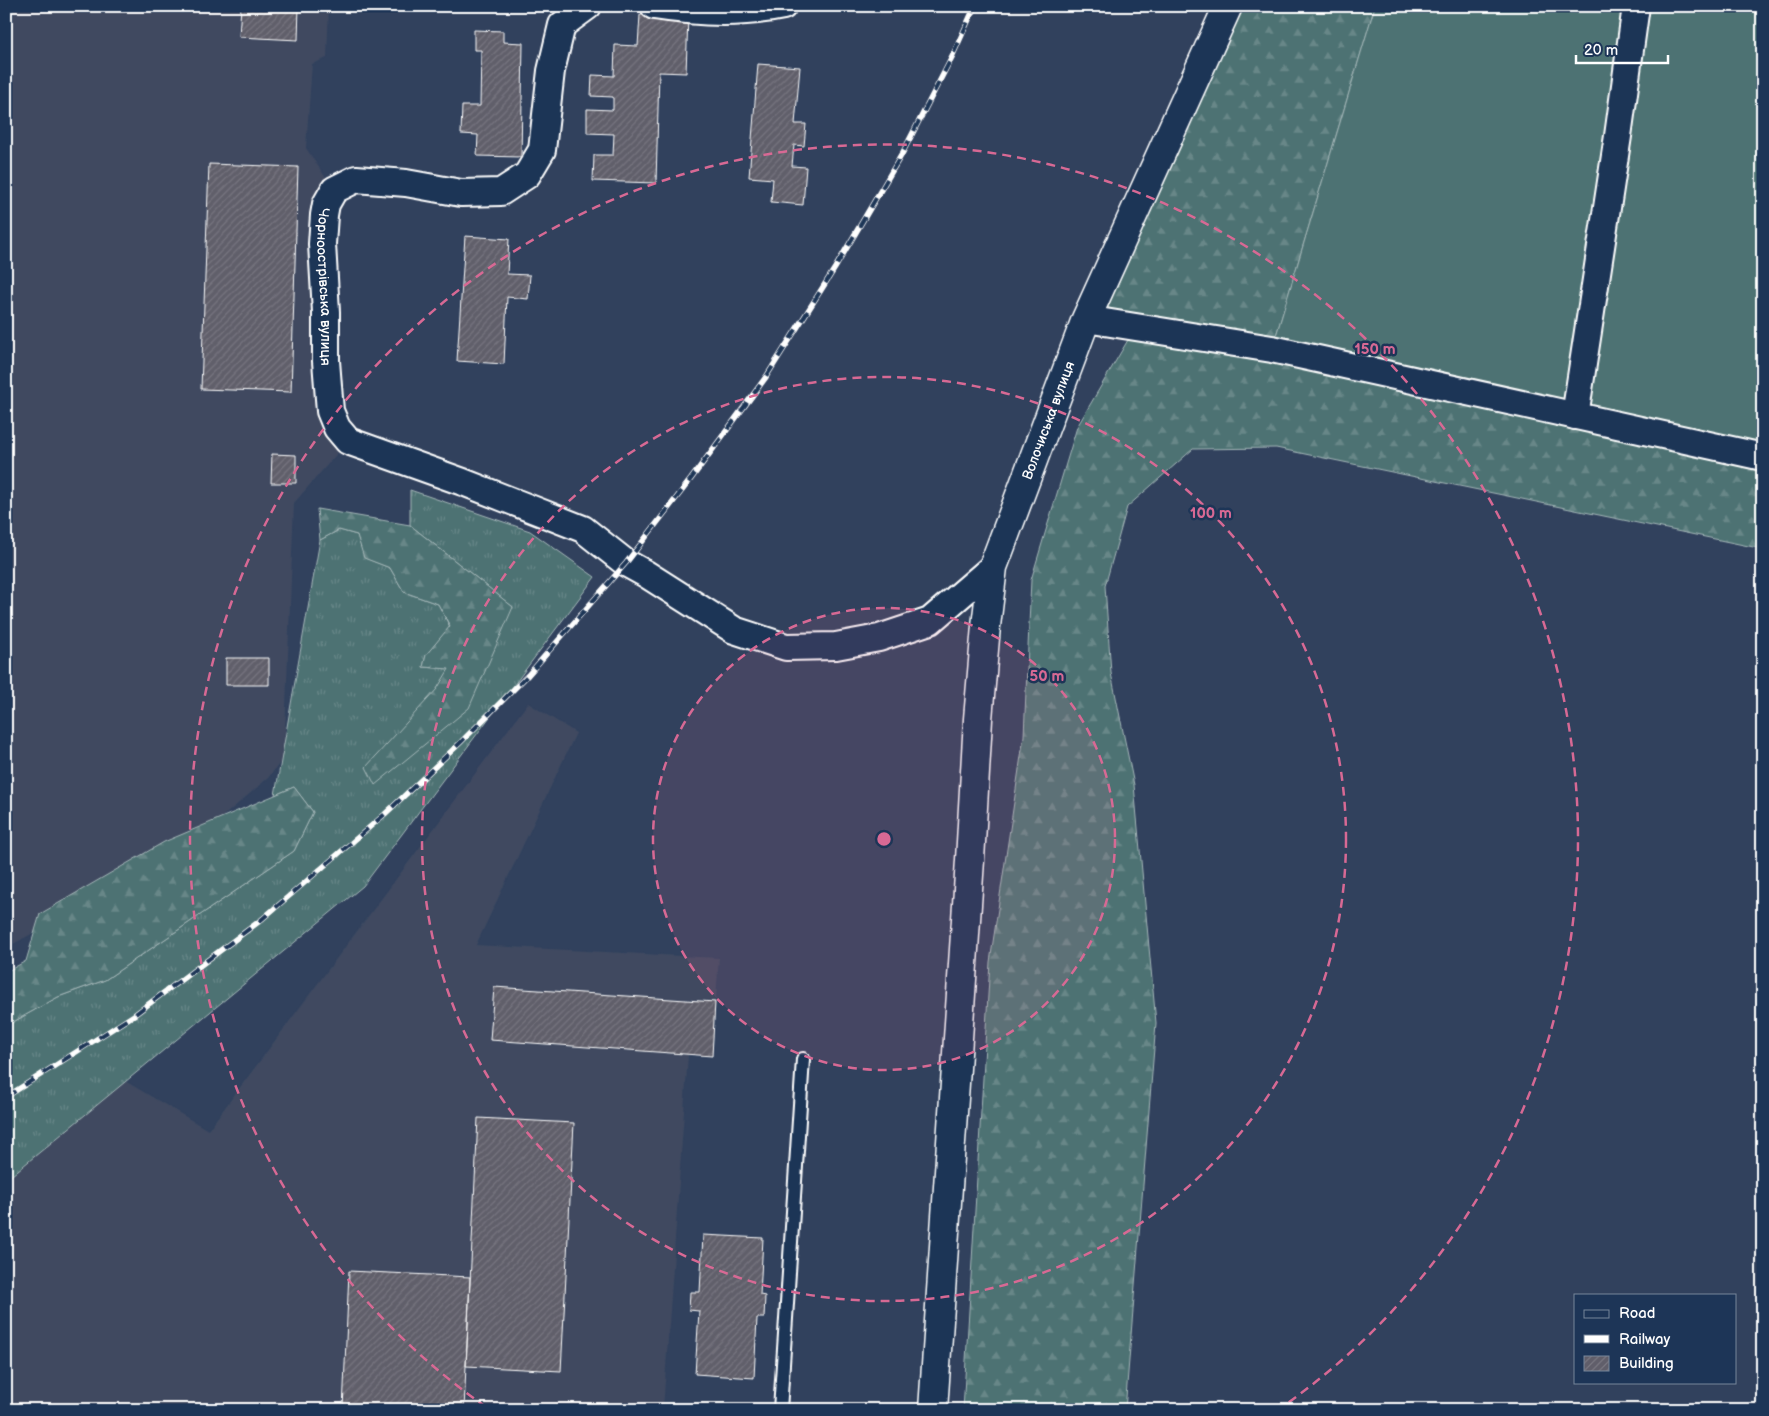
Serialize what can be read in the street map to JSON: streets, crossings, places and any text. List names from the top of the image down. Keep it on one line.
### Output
{"streets":{"main road":["Волочиська вулиця"],"street":["Чорноострівська вулиця"]},"crossings":[["Чорноострівська вулиця","Волочиська вулиця"]],"legend":["Road","Railway","Building"],"scale_bar":"20 m","rings":["150 m","100 m","50 m"]}
